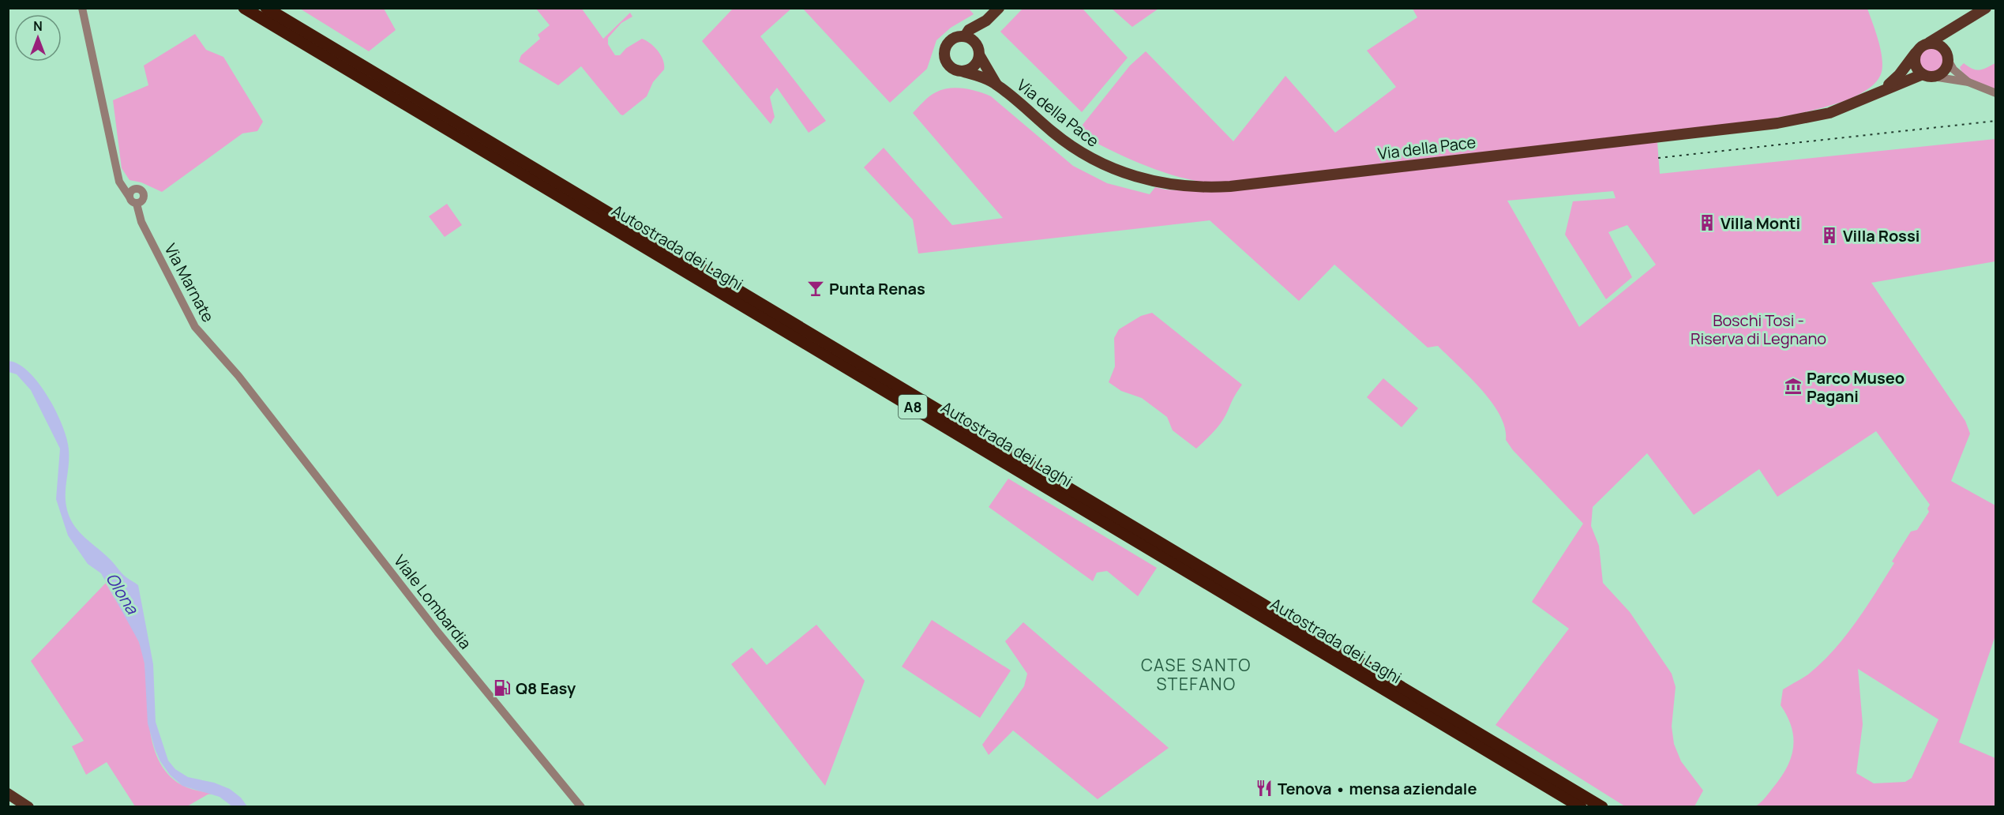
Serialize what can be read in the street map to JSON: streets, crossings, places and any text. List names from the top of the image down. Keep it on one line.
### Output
{"streets":{"highway":["Autostrada dei Laghi","A8"],"main road":["Via della Pace"],"street":["Via Marnate","Viale Lombardia"]},"crossings":[["Via Marnate","Viale Lombardia"]],"districts":["CASE SANTO STEFANO"],"water":["Olona"],"parks":["Boschi Tosi - Riserva di Legnano"],"places":{"building":["Villa Monti","Villa Rossi"],"bar":["Punta Renas"],"museum":["Parco Museo Pagani"],"fuel station":["Q8 Easy"],"restaurant":["Tenova • mensa aziendale"]},"north":"top"}
